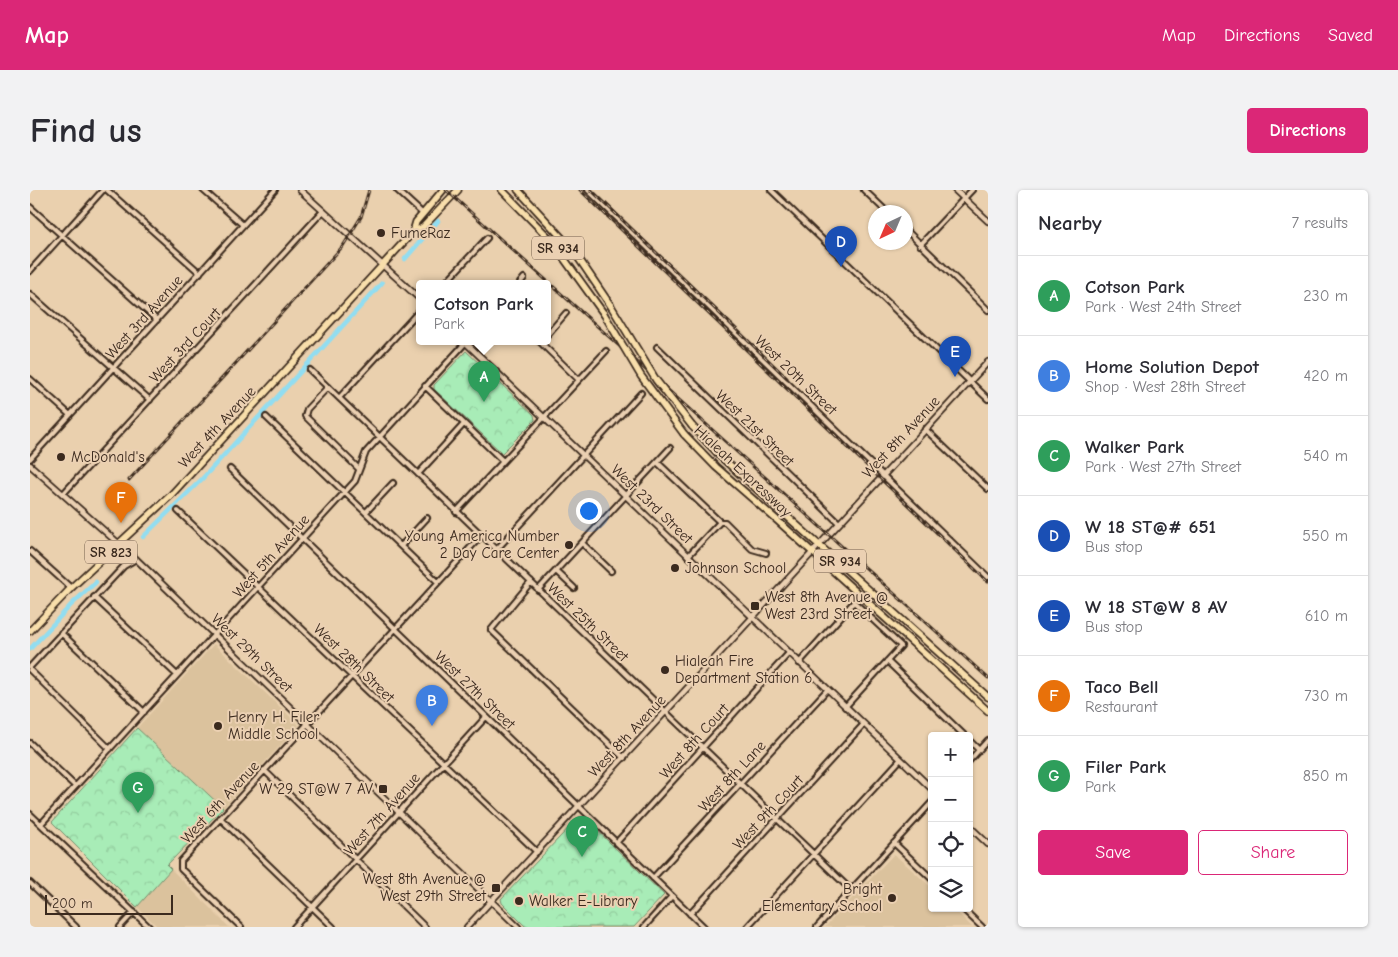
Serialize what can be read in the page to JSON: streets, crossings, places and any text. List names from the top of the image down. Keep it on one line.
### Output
{"streets":{"main road":["SR 934","West 4th Avenue","Hialeah Expressway","SR 823"],"street":["West 3rd Avenue","West 3rd Court","West 20th Street","West 21st Street","West 8th Avenue","West 23rd Street","West 5th Avenue","West 25th Street","West 29th Street","West 28th Street","West 27th Street","West 8th Court","West 8th Lane","West 6th Avenue","West 9th Court","West 7th Avenue"]},"crossings":[["West 3rd Court","West 29th Street"],["West 20th Street","West 8th Avenue"],["West 4th Avenue","West 29th Street"],["West 21st Street","West 8th Avenue"],["West 8th Avenue","Hialeah Expressway"],["West 8th Avenue","West 23rd Street"],["West 8th Avenue","West 25th Street"],["West 8th Avenue","West 29th Street"],["West 8th Avenue","West 28th Street"],["West 8th Avenue","West 27th Street"],["West 23rd Street","West 8th Court"],["West 23rd Street","West 8th Lane"],["West 23rd Street","West 9th Court"],["West 5th Avenue","West 25th Street"],["West 5th Avenue","West 29th Street"],["West 5th Avenue","West 28th Street"],["West 5th Avenue","West 27th Street"],["West 25th Street","West 8th Court"],["West 25th Street","West 8th Lane"],["West 25th Street","West 6th Avenue"],["West 25th Street","West 9th Court"],["West 29th Street","West 6th Avenue"],["West 29th Street","West 7th Avenue"],["West 28th Street","West 6th Avenue"],["West 28th Street","West 7th Avenue"],["West 27th Street","West 8th Court"],["West 27th Street","West 8th Lane"],["West 27th Street","West 6th Avenue"],["West 27th Street","West 9th Court"],["West 27th Street","West 7th Avenue"]],"places":{"other":["FumeRaz","McDonald's","Young America Number 2 Day Care Center","Johnson School","Hialeah Fire Department Station 6","Henry H. Filer Middle School","Bright Elementary School","Walker E-Library"],"transit":["West 8th Avenue @ West 23rd Street","W 29 ST@W 7 AV","West 8th Avenue @ West 29th Street"]},"scale_bar":"200 m","north":"bottom left","page":{"header":"Map","nav":["Map","Directions","Saved"],"buttons":["Directions",["Save","Share"]],"title":"Find us","heading":["Nearby","7 results"],"pins":["D","E","A","F","B","G","C"],"list":[{"mark":"A","name":"Cotson Park","note":"Park · West 24th Street","value":"230 m"},{"mark":"B","name":"Home Solution Depot","note":"Shop · West 28th Street","value":"420 m"},{"mark":"C","name":"Walker Park","note":"Park · West 27th Street","value":"540 m"},{"mark":"D","name":"W 18 ST@# 651","note":"Bus stop","value":"550 m"},{"mark":"E","name":"W 18 ST@W 8 AV","note":"Bus stop","value":"610 m"},{"mark":"F","name":"Taco Bell","note":"Restaurant","value":"730 m"},{"mark":"G","name":"Filer Park","note":"Park","value":"850 m"}],"popup":["Cotson Park","Park"],"map_buttons":["+","−"],"scale":"200 m"}}
